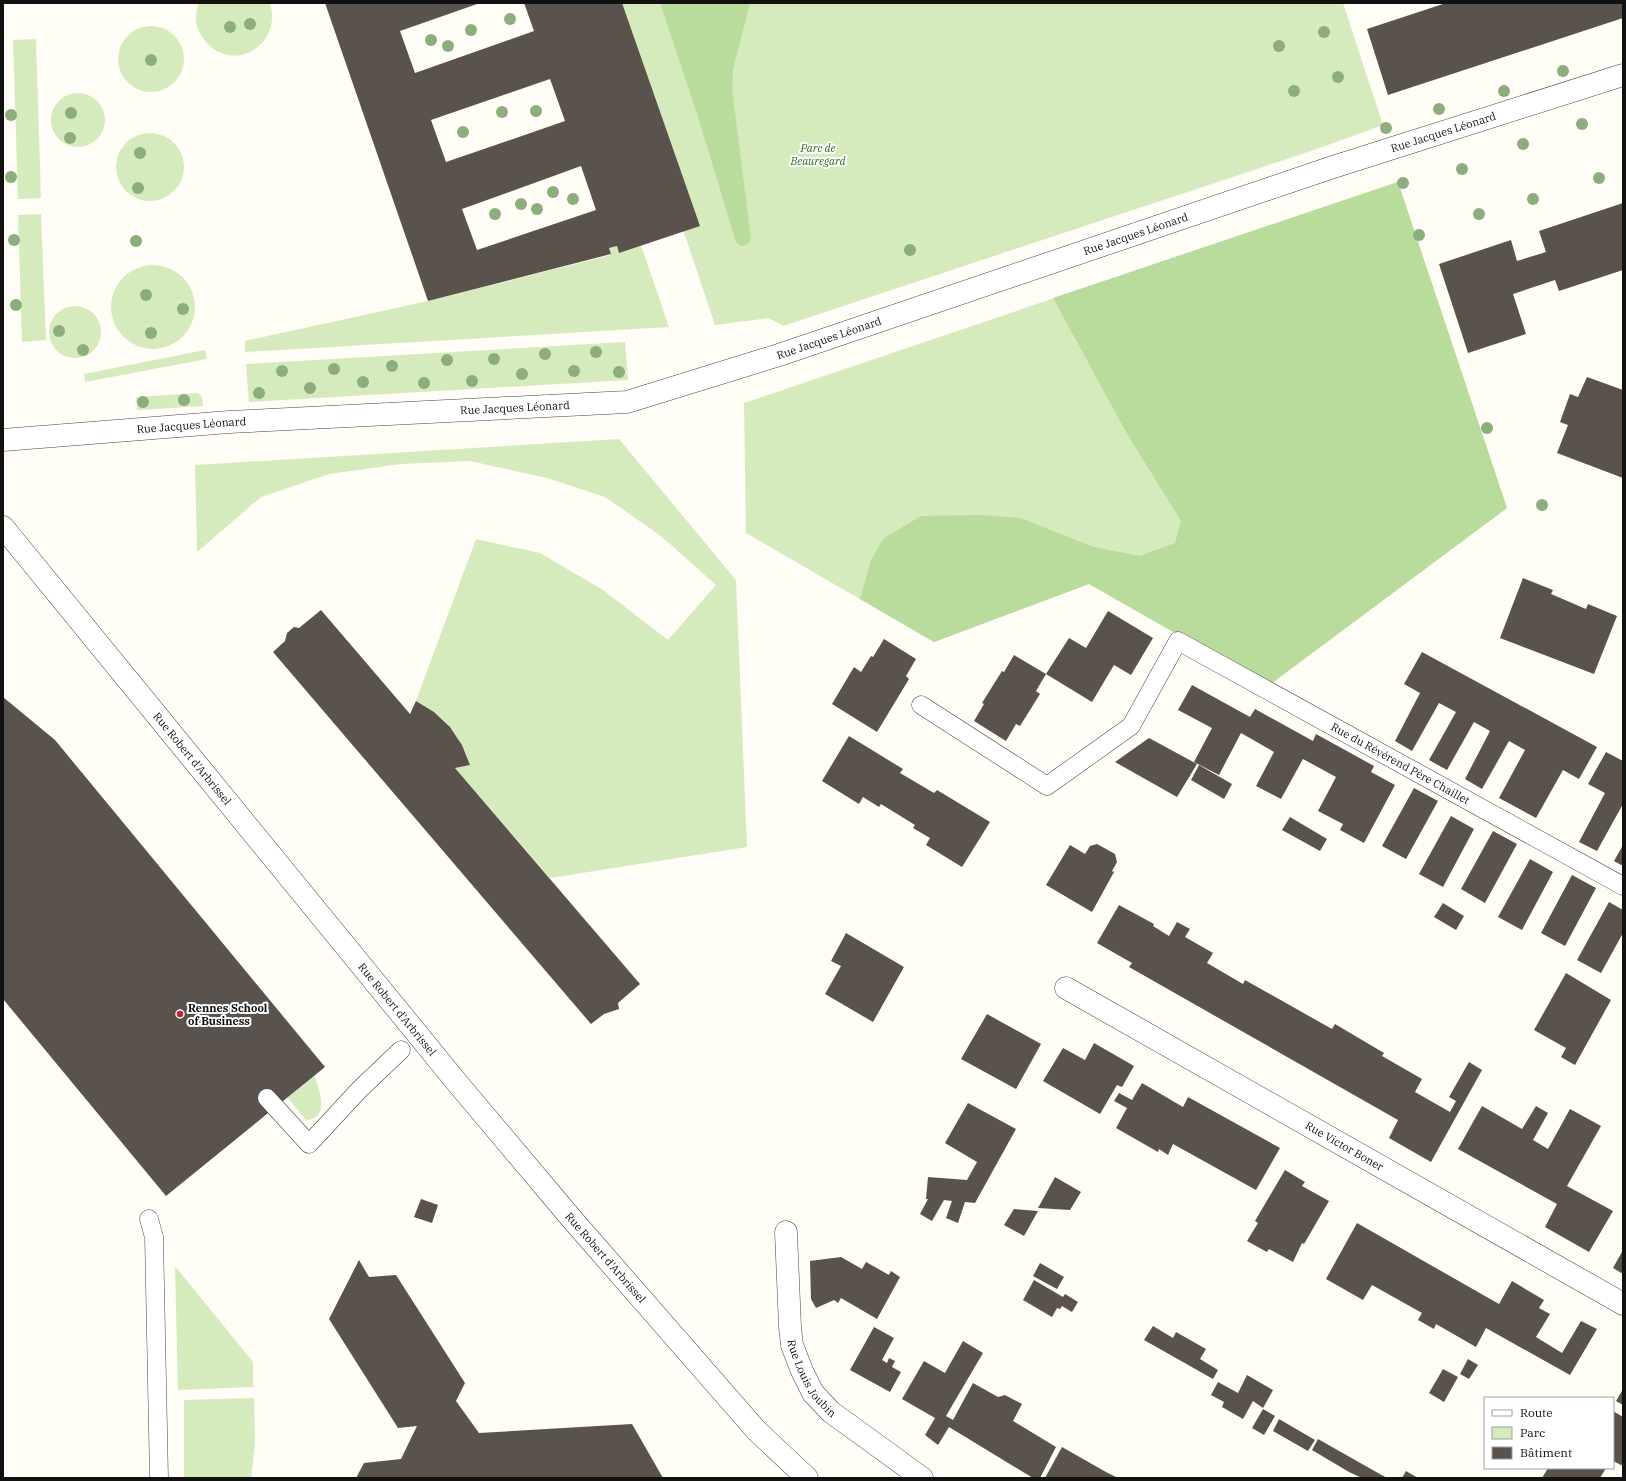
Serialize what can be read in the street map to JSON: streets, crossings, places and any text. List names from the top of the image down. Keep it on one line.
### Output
{"streets":{"street":["Rue Jacques Léonard","Rue Robert d'Arbrissel","Rue Victor Boner","Rue Louis Joubin"],"lane":["Rue du Révérend Père Chaillet"]},"parks":["Parc de Beauregard"],"places":["Rennes School of Business"],"legend":["Route","Parc","Bâtiment"]}
